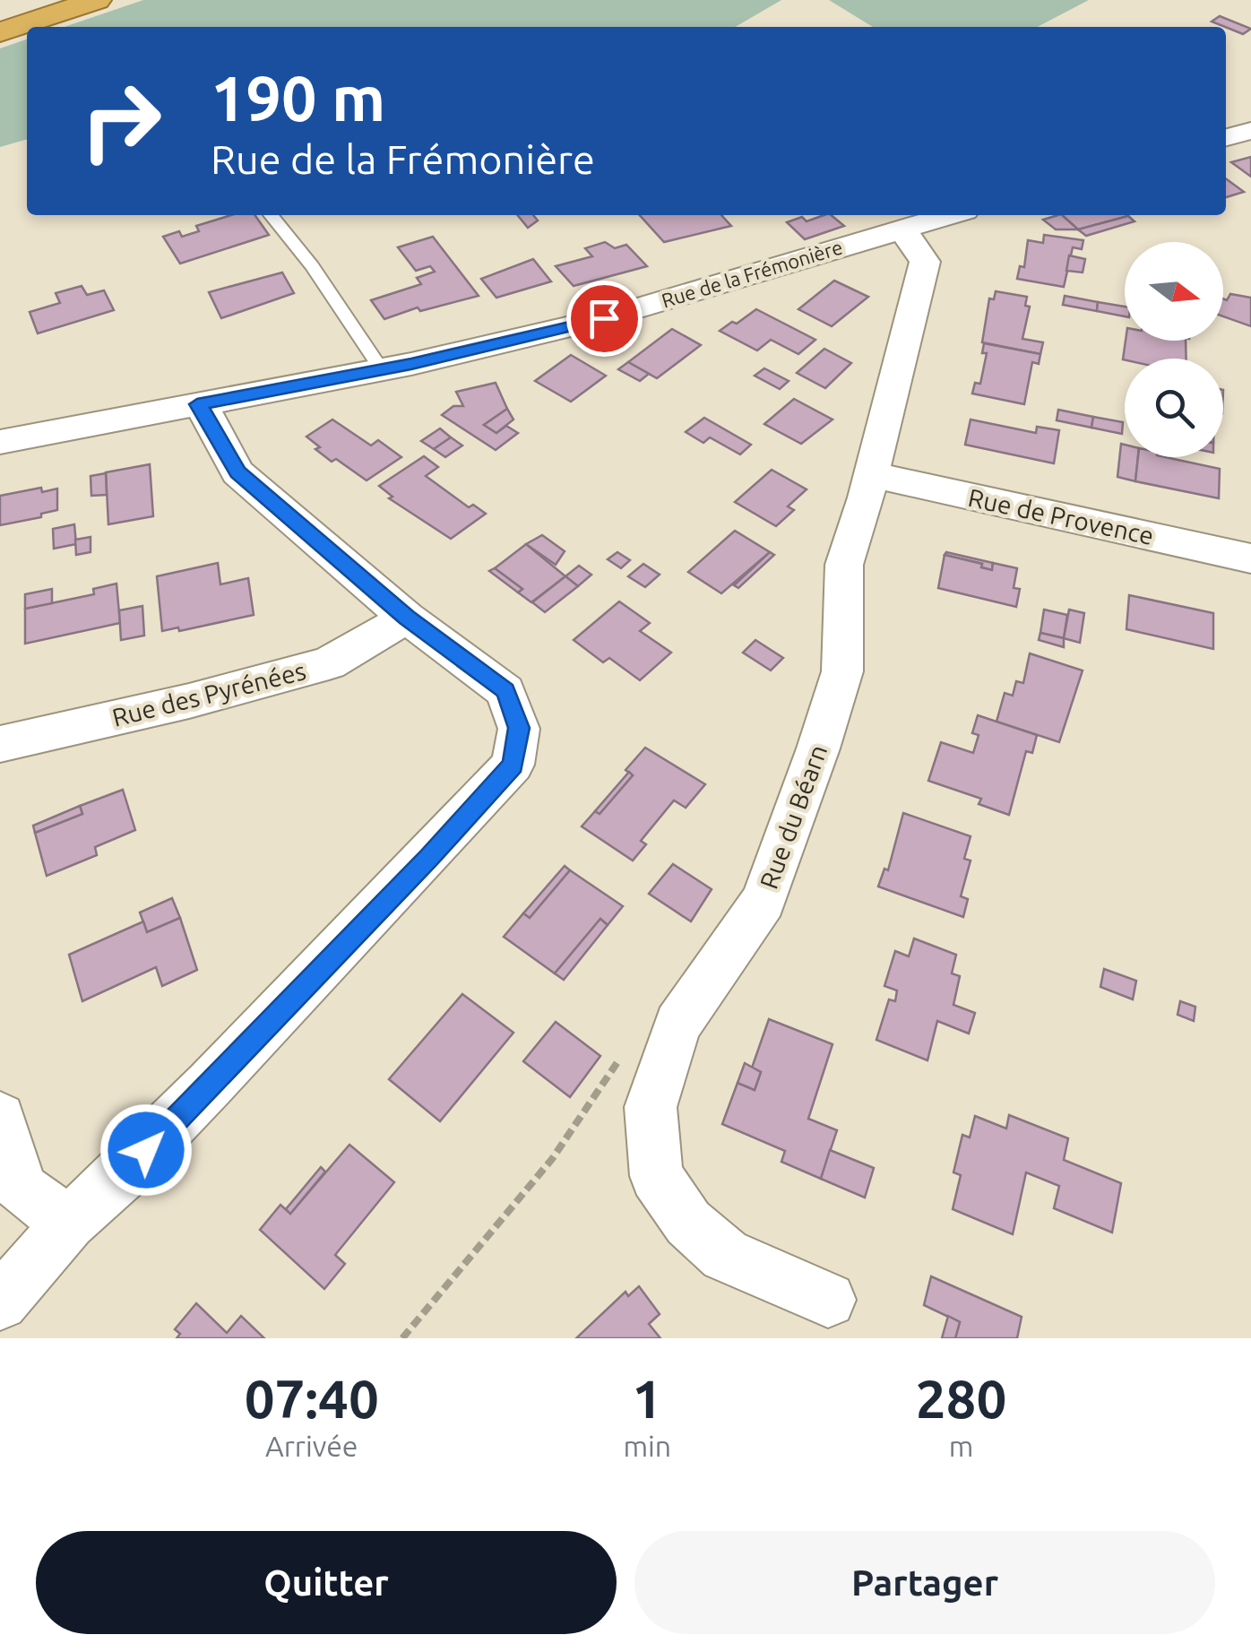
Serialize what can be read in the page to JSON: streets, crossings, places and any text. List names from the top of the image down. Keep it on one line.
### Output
{"streets":{"street":["Rue de la Frémonière","Rue de Provence","Rue des Pyrénées","Rue du Béarn"]},"crossings":[["Rue de la Frémonière","Rue du Béarn"],["Rue de Provence","Rue du Béarn"]],"north":"right","page":{"turn":["190 m","Rue de la Frémonière"],"eta":["07:40","Arrivée","1","min","280","m"],"buttons":["Quitter","Partager"]}}
